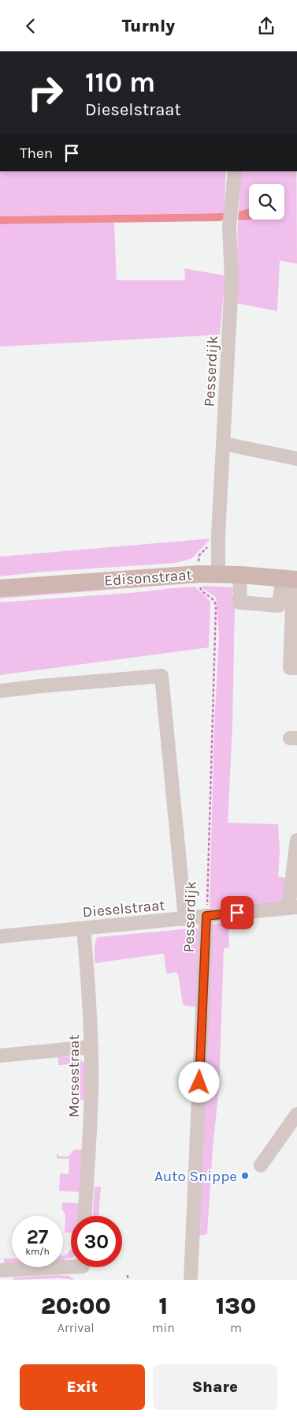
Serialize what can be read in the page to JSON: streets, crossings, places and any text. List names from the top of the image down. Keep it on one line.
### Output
{"streets":{"main road":["Edisonstraat"],"street":["Pesserdijk","Dieselstraat","Morsestraat"]},"crossings":[["Pesserdijk","Edisonstraat"],["Pesserdijk","Dieselstraat"],["Dieselstraat","Morsestraat"]],"places":["Auto Snippe"],"page":{"header":"Turnly","turn":["110 m","Dieselstraat"],"then":"Then","speed":"27 km/h","limit":"30","eta":["20:00","Arrival","1","min","130","m"],"buttons":["Exit","Share"]}}
